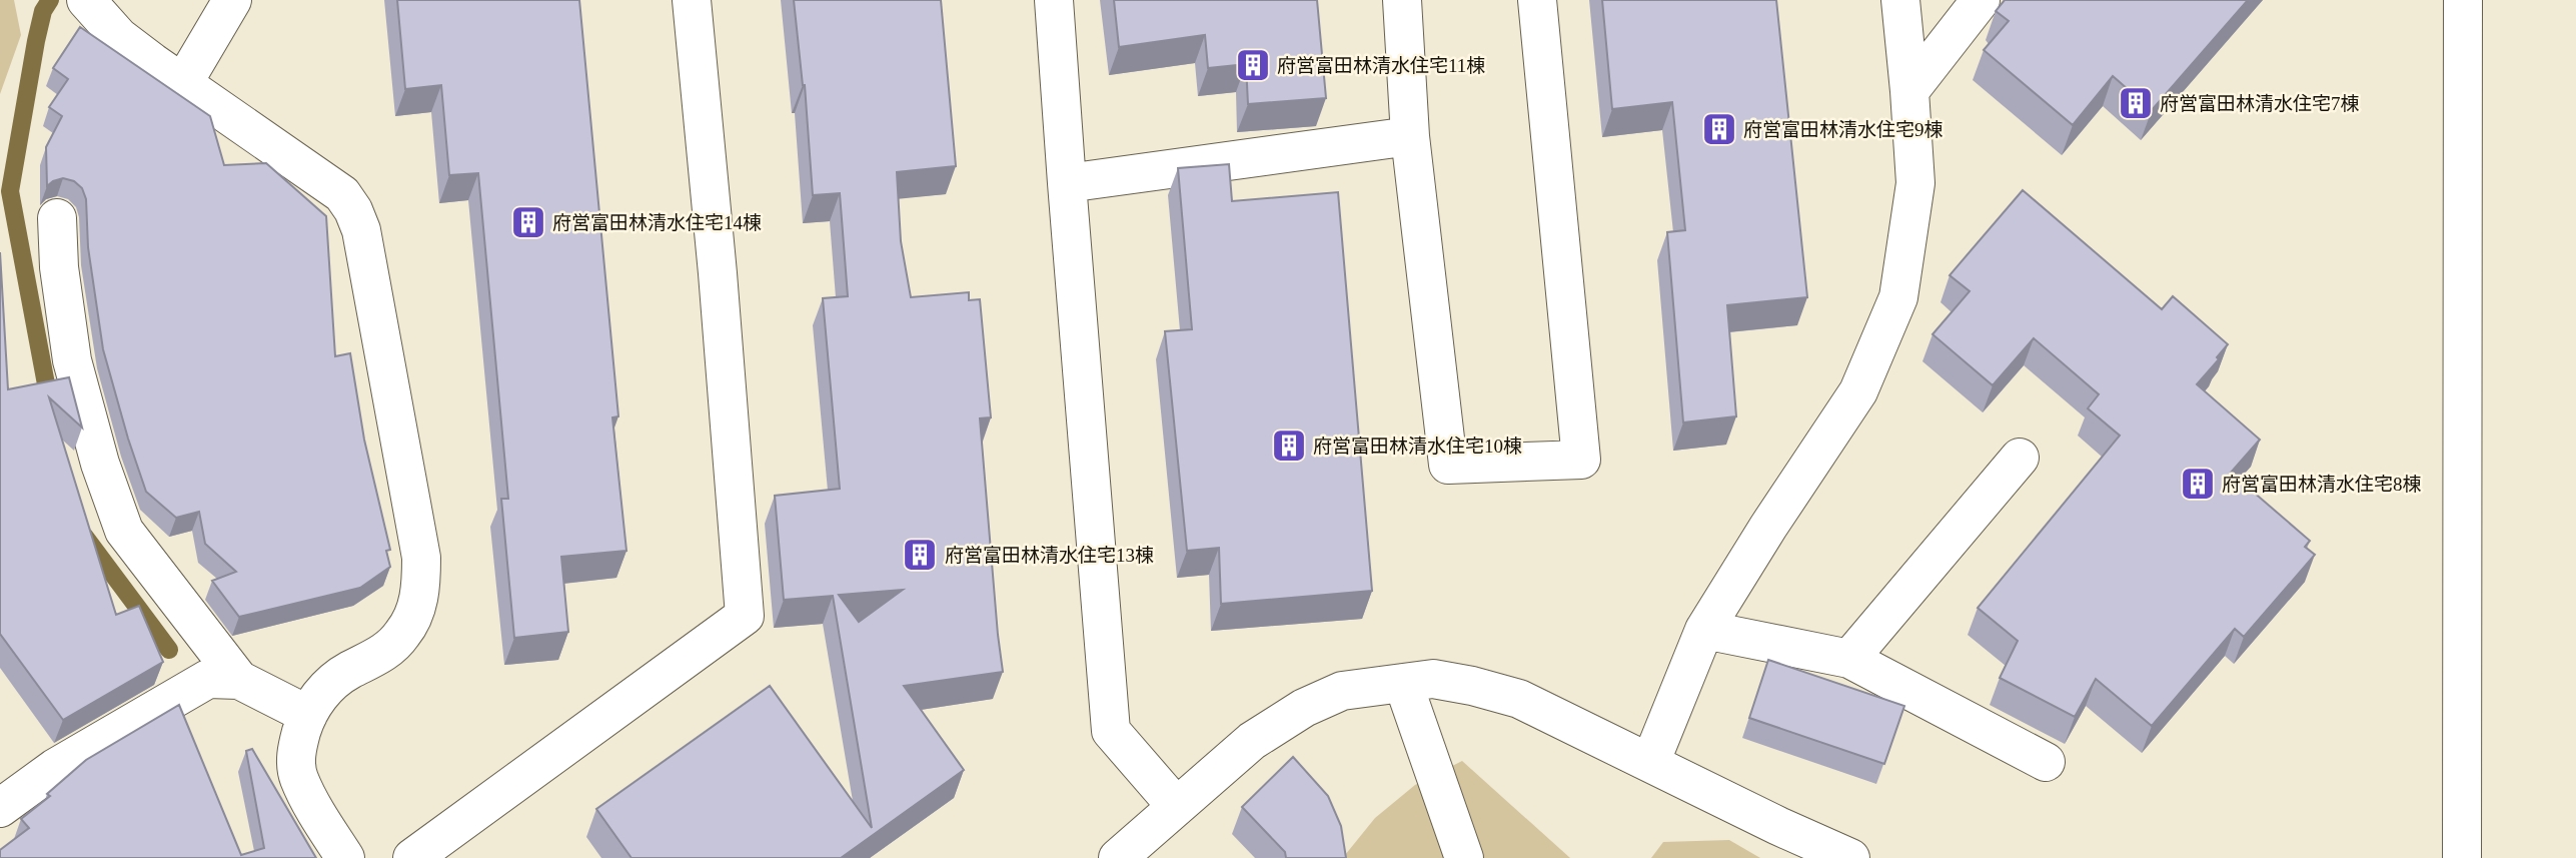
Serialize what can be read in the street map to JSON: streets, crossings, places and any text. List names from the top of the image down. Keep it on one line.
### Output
{"places":{"building":["府営富田林清水住宅11棟","府営富田林清水住宅7棟","府営富田林清水住宅9棟","府営富田林清水住宅14棟","府営富田林清水住宅10棟","府営富田林清水住宅8棟","府営富田林清水住宅13棟"]}}
